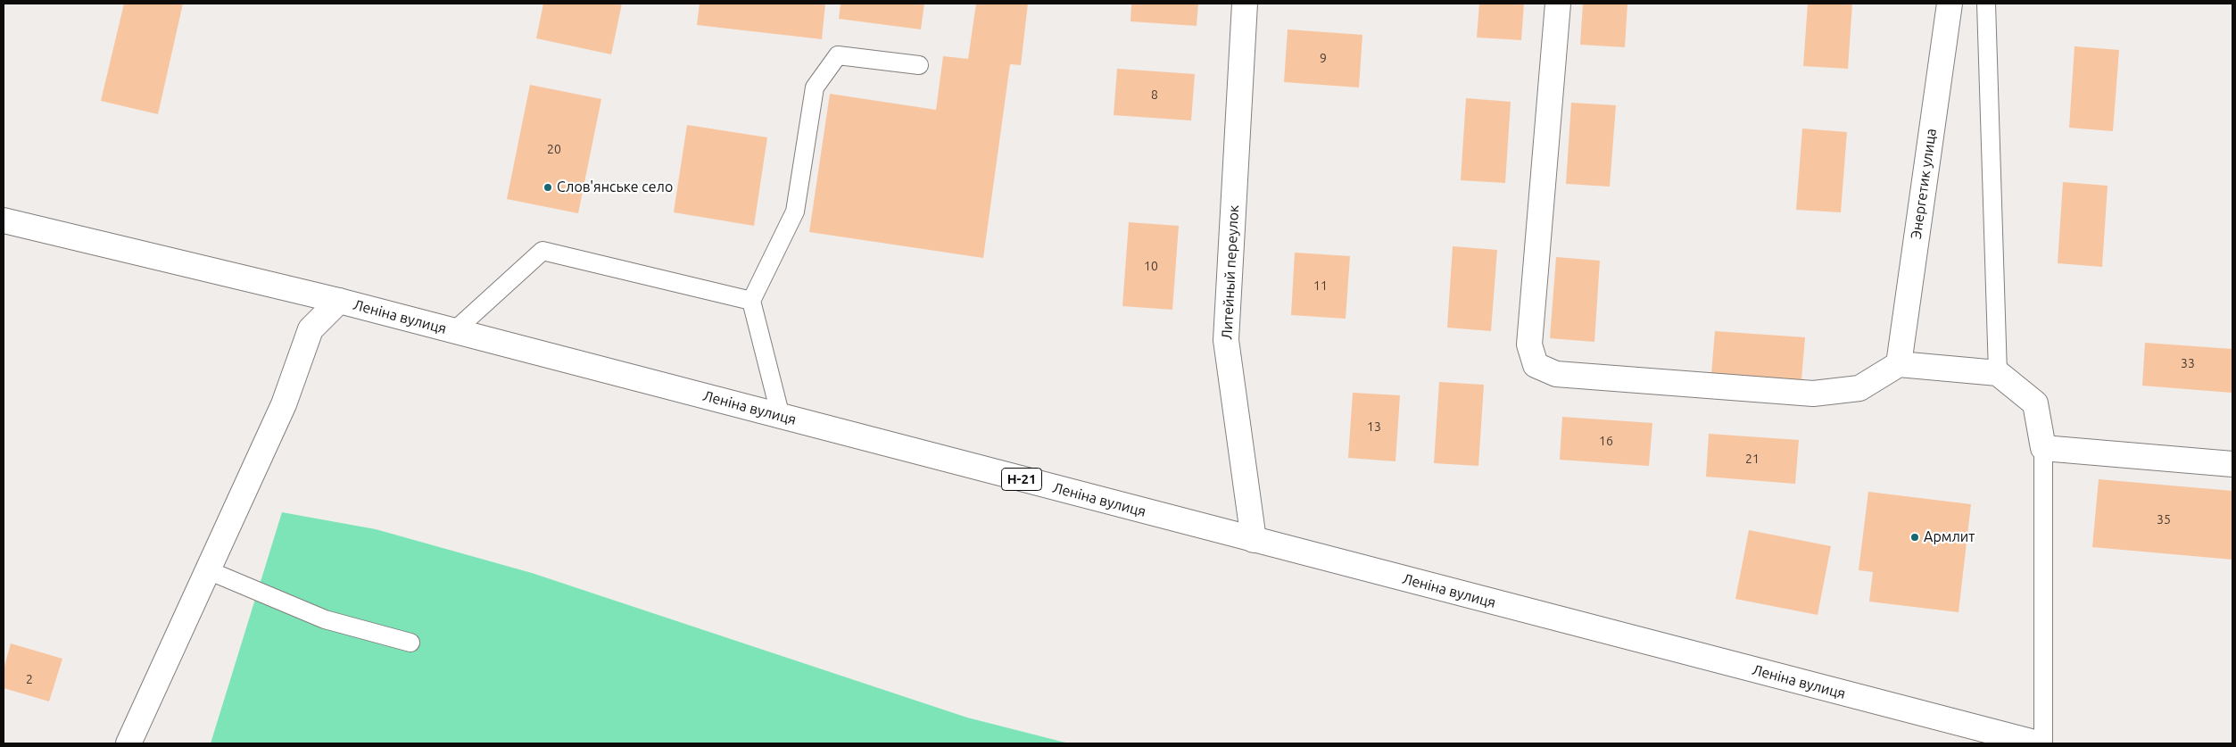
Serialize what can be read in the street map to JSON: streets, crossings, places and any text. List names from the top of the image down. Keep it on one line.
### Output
{"streets":{"street":["Энергетик улица","Литейный переулок","Леніна вулиця","Н-21"]},"crossings":[["Литейный переулок","Леніна вулиця"]],"places":["Слов'янське село","Армлит"],"house_numbers":["9","8","20","10","11","33","13","16","21","35","2"]}
